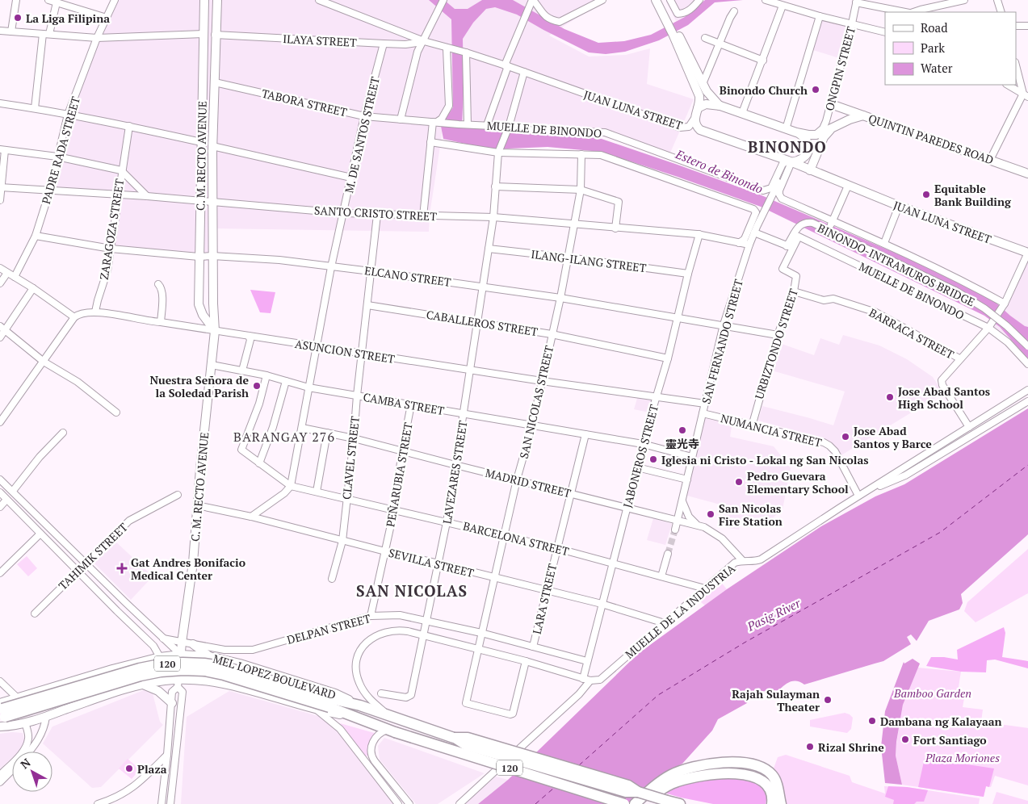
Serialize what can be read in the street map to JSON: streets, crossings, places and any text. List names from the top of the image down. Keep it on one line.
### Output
{"streets":{"highway":["120","MEL LOPEZ BOULEVARD"],"main road":["JUAN LUNA STREET","QUINTIN PAREDES ROAD","C. M. RECTO AVENUE"],"street":["ILAYA STREET","ONGPIN STREET","TABORA STREET","MUELLE DE BINONDO","M. DE SANTOS STREET","PADRE RADA STREET","SANTO CRISTO STREET","ZARAGOZA STREET","ILANG-ILANG STREET","BINONDO-INTRAMUROS BRIDGE","ELCANO STREET","CABALLEROS STREET","BARRACA STREET","SAN FERNANDO STREET","URBIZTONDO STREET","ASUNCION STREET","SAN NICOLAS STREET","CAMBA STREET","NUMANCIA STREET","JABONEROS STREET","CLAVEL STREET","LAVEZARES STREET","PEÑARUBIA STREET","MADRID STREET","BARCELONA STREET","TAHIMIK STREET","SEVILLA STREET","LARA STREET","MUELLE DE LA INDUSTRIA","DELPAN STREET"]},"crossings":[["ILAYA STREET","JUAN LUNA STREET"],["ILAYA STREET","M. DE SANTOS STREET"],["ILAYA STREET","C. M. RECTO AVENUE"],["ONGPIN STREET","QUINTIN PAREDES ROAD"],["TABORA STREET","MUELLE DE BINONDO"],["TABORA STREET","M. DE SANTOS STREET"],["TABORA STREET","C. M. RECTO AVENUE"],["JUAN LUNA STREET","MUELLE DE BINONDO"],["JUAN LUNA STREET","SAN FERNANDO STREET"],["JUAN LUNA STREET","LAVEZARES STREET"],["MUELLE DE BINONDO","SANTO CRISTO STREET"],["MUELLE DE BINONDO","BINONDO-INTRAMUROS BRIDGE"],["MUELLE DE BINONDO","SAN FERNANDO STREET"],["MUELLE DE BINONDO","URBIZTONDO STREET"],["MUELLE DE BINONDO","SAN NICOLAS STREET"],["MUELLE DE BINONDO","LAVEZARES STREET"],["M. DE SANTOS STREET","SANTO CRISTO STREET"],["M. DE SANTOS STREET","ELCANO STREET"],["M. DE SANTOS STREET","ASUNCION STREET"],["M. DE SANTOS STREET","CAMBA STREET"],["M. DE SANTOS STREET","MADRID STREET"],["M. DE SANTOS STREET","BARCELONA STREET"],["PADRE RADA STREET","SANTO CRISTO STREET"],["PADRE RADA STREET","ELCANO STREET"],["C. M. RECTO AVENUE","SANTO CRISTO STREET"],["C. M. RECTO AVENUE","ELCANO STREET"],["C. M. RECTO AVENUE","ASUNCION STREET"],["C. M. RECTO AVENUE","CAMBA STREET"],["C. M. RECTO AVENUE","SEVILLA STREET"],["C. M. RECTO AVENUE","DELPAN STREET"],["C. M. RECTO AVENUE","MEL LOPEZ BOULEVARD"],["SANTO CRISTO STREET","ZARAGOZA STREET"],["SANTO CRISTO STREET","SAN FERNANDO STREET"],["SANTO CRISTO STREET","SAN NICOLAS STREET"],["SANTO CRISTO STREET","JABONEROS STREET"],["SANTO CRISTO STREET","CLAVEL STREET"],["SANTO CRISTO STREET","LAVEZARES STREET"],["ZARAGOZA STREET","ELCANO STREET"],["ZARAGOZA STREET","ASUNCION STREET"],["ILANG-ILANG STREET","SAN NICOLAS STREET"],["ILANG-ILANG STREET","JABONEROS STREET"],["ILANG-ILANG STREET","LAVEZARES STREET"],["BINONDO-INTRAMUROS BRIDGE","URBIZTONDO STREET"],["ELCANO STREET","SAN FERNANDO STREET"],["ELCANO STREET","URBIZTONDO STREET"],["ELCANO STREET","SAN NICOLAS STREET"],["ELCANO STREET","JABONEROS STREET"],["ELCANO STREET","CLAVEL STREET"],["ELCANO STREET","LAVEZARES STREET"],["CABALLEROS STREET","SAN NICOLAS STREET"],["CABALLEROS STREET","JABONEROS STREET"],["CABALLEROS STREET","CLAVEL STREET"],["CABALLEROS STREET","LAVEZARES STREET"],["BARRACA STREET","URBIZTONDO STREET"],["SAN FERNANDO STREET","ASUNCION STREET"],["SAN FERNANDO STREET","CAMBA STREET"],["SAN FERNANDO STREET","NUMANCIA STREET"],["SAN FERNANDO STREET","MADRID STREET"],["URBIZTONDO STREET","NUMANCIA STREET"],["ASUNCION STREET","SAN NICOLAS STREET"],["ASUNCION STREET","JABONEROS STREET"],["ASUNCION STREET","CLAVEL STREET"],["ASUNCION STREET","LAVEZARES STREET"],["SAN NICOLAS STREET","CAMBA STREET"],["SAN NICOLAS STREET","MADRID STREET"],["SAN NICOLAS STREET","BARCELONA STREET"],["SAN NICOLAS STREET","SEVILLA STREET"],["SAN NICOLAS STREET","DELPAN STREET"],["CAMBA STREET","JABONEROS STREET"],["CAMBA STREET","CLAVEL STREET"],["CAMBA STREET","LAVEZARES STREET"],["CAMBA STREET","PEÑARUBIA STREET"],["CAMBA STREET","BARCELONA STREET"],["CAMBA STREET","LARA STREET"],["NUMANCIA STREET","MUELLE DE LA INDUSTRIA"],["JABONEROS STREET","MADRID STREET"],["JABONEROS STREET","BARCELONA STREET"],["JABONEROS STREET","SEVILLA STREET"],["JABONEROS STREET","DELPAN STREET"],["CLAVEL STREET","MADRID STREET"],["CLAVEL STREET","BARCELONA STREET"],["CLAVEL STREET","SEVILLA STREET"],["LAVEZARES STREET","MADRID STREET"],["LAVEZARES STREET","BARCELONA STREET"],["LAVEZARES STREET","SEVILLA STREET"],["LAVEZARES STREET","DELPAN STREET"],["PEÑARUBIA STREET","MADRID STREET"],["PEÑARUBIA STREET","BARCELONA STREET"],["PEÑARUBIA STREET","SEVILLA STREET"],["PEÑARUBIA STREET","DELPAN STREET"],["MADRID STREET","LARA STREET"],["MADRID STREET","MUELLE DE LA INDUSTRIA"],["BARCELONA STREET","LARA STREET"],["BARCELONA STREET","MUELLE DE LA INDUSTRIA"],["SEVILLA STREET","LARA STREET"],["SEVILLA STREET","MUELLE DE LA INDUSTRIA"],["LARA STREET","DELPAN STREET"],["MUELLE DE LA INDUSTRIA","DELPAN STREET"],["DELPAN STREET","MEL LOPEZ BOULEVARD"]],"districts":["BINONDO","BARANGAY 276","SAN NICOLAS"],"water":["Estero de Binondo","Pasig River"],"parks":["Bamboo Garden","Plaza Moriones"],"places":{"other":["La Liga Filipina","Binondo Church","Equitable Bank Building","Nuestra Señora de la Soledad Parish","Jose Abad Santos High School","靈光寺","Jose Abad Santos y Barce","Iglesia ni Cristo - Lokal ng San Nicolas","Pedro Guevara Elementary School","San Nicolas Fire Station","Rajah Sulayman Theater","Dambana ng Kalayaan","Fort Santiago","Rizal Shrine","Plaza"],"health":["Gat Andres Bonifacio Medical Center"]},"legend":["Road","Park","Water"],"north":"top left"}
